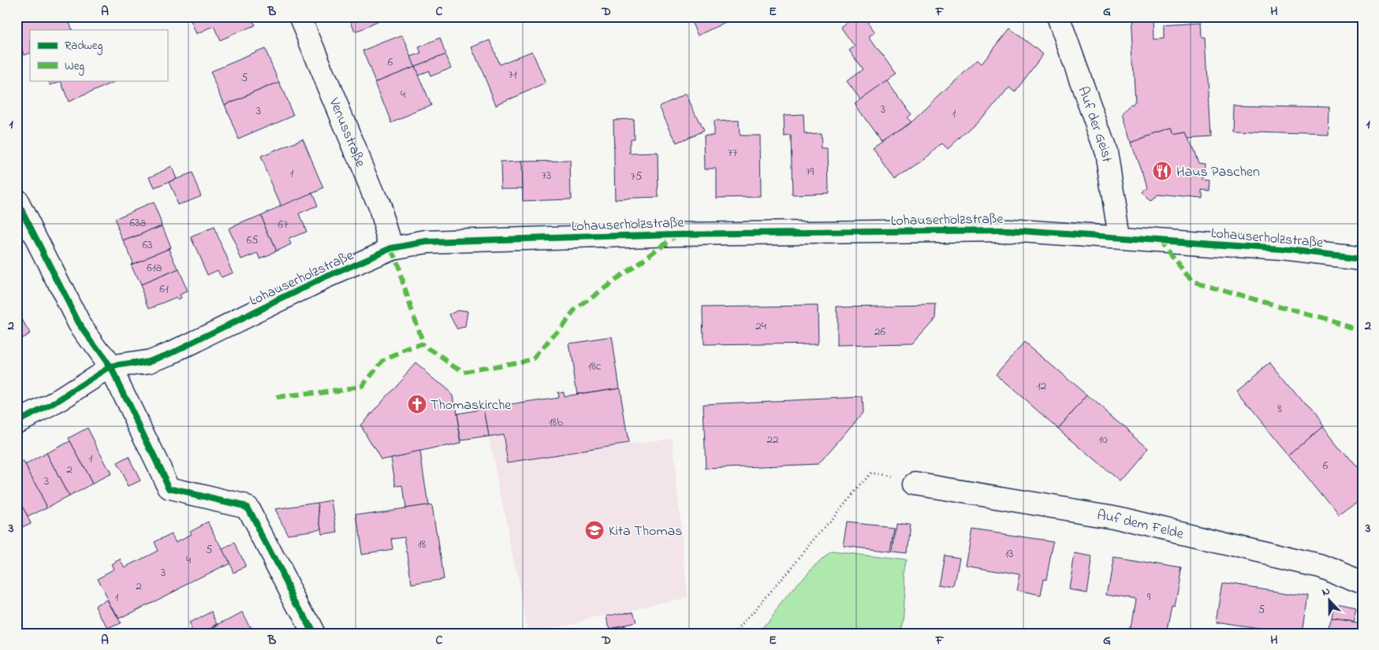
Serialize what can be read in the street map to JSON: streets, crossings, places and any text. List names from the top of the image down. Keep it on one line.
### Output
{"streets":{"street":["Auf der Geist","Venusstraße","Lohauserholzstraße","Auf dem Felde"]},"crossings":[["Auf der Geist","Lohauserholzstraße"],["Venusstraße","Lohauserholzstraße"]],"places":{"restaurant":["Haus Paschen"],"church":["Thomaskirche"],"school or university":["Kita Thomas"]},"house_numbers":["6","71","5","4","3","3","1","77","79","1","73","75","63a","67","65","63","61a","61","24","26","18c","12","8","18b","22","10","1","6","2","3","18","5","13","4","3","2","1","9","5"],"legend":["Radweg","Weg"],"north":"top","grid":{"columns":["A","B","C","D","E","F","G","H"],"rows":["1","2","3"]}}
